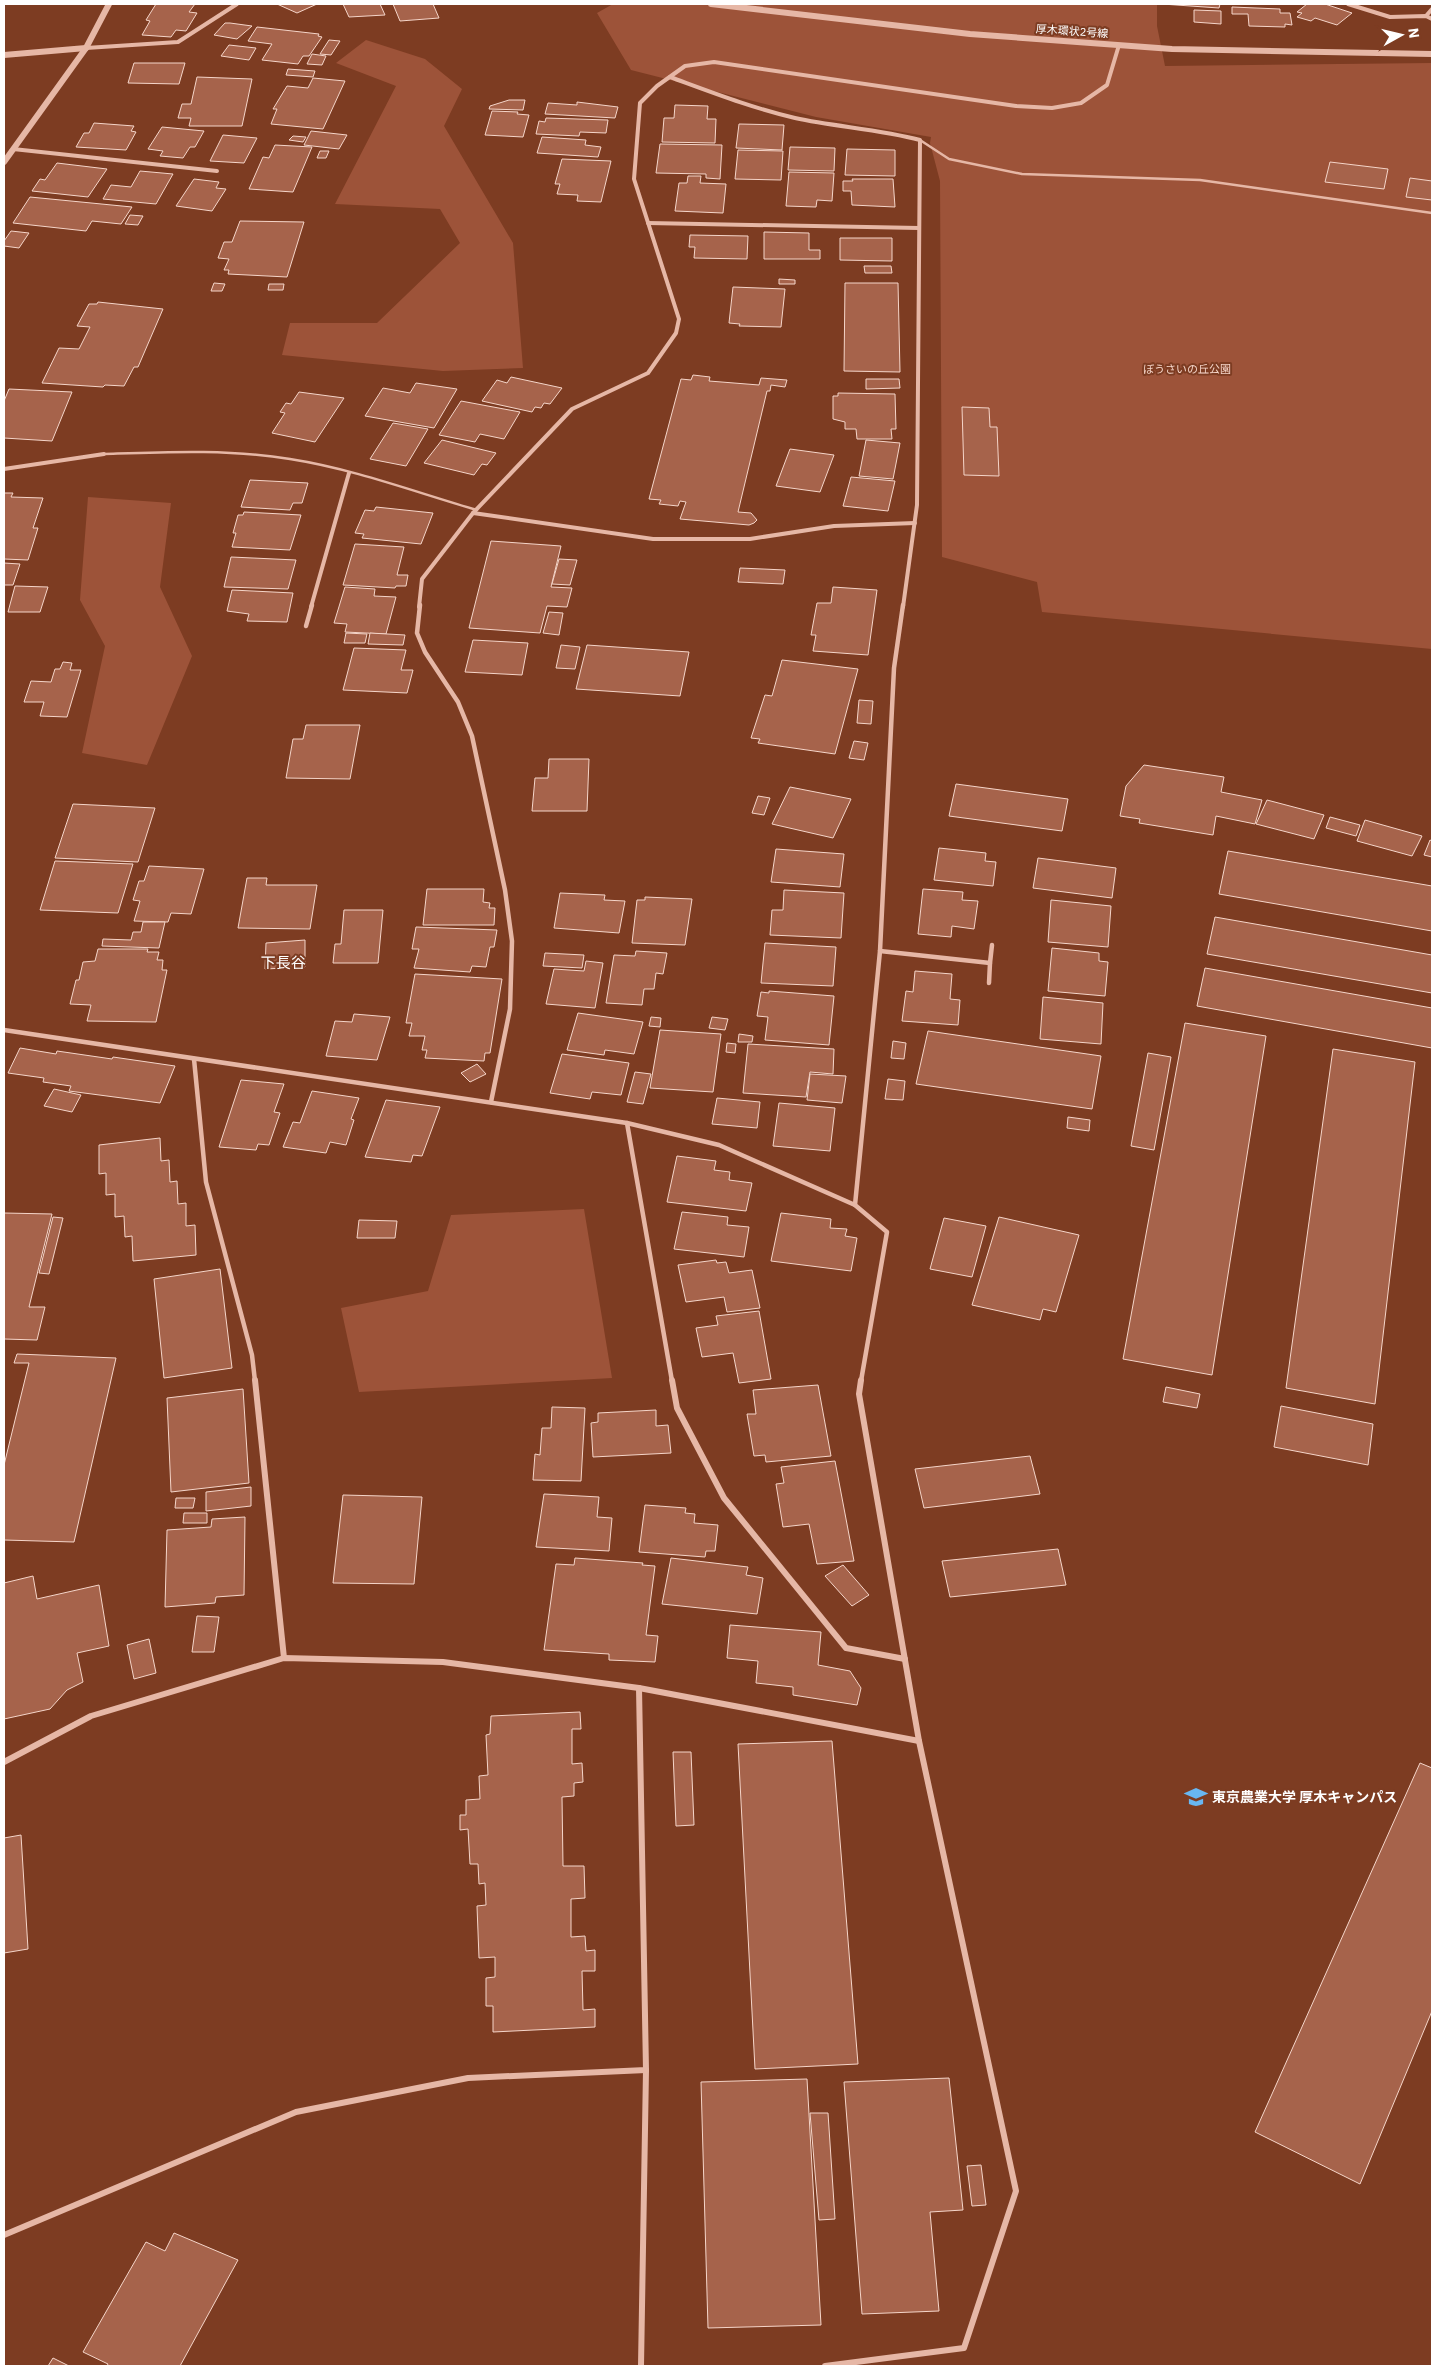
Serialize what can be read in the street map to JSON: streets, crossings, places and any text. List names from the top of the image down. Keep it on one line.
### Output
{"streets":{"street":["厚木環状2号線"]},"districts":["下長谷"],"parks":["ぼうさいの丘公園"],"places":{"school or university":["東京農業大学 厚木キャンパス"]},"north":"right"}
